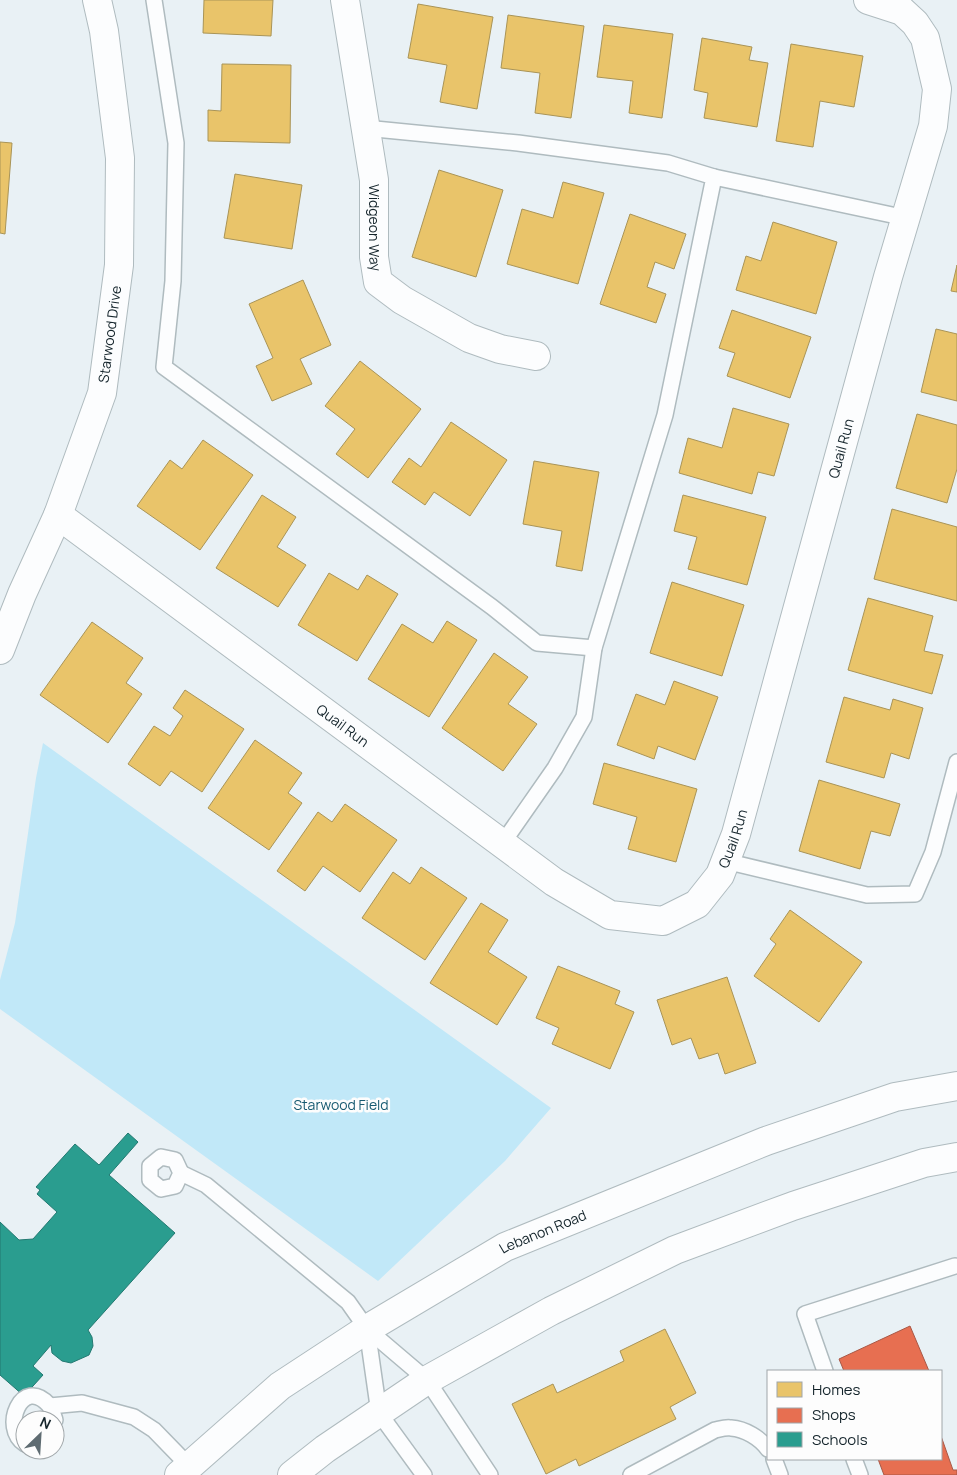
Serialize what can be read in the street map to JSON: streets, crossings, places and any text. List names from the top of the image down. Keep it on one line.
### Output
{"streets":{"street":["Widgeon Way","Starwood Drive","Quail Run","Lebanon Road"]},"crossings":[["Starwood Drive","Quail Run"]],"parks":["Starwood Field"],"legend":["Homes","Shops","Schools"],"north":"top right"}
